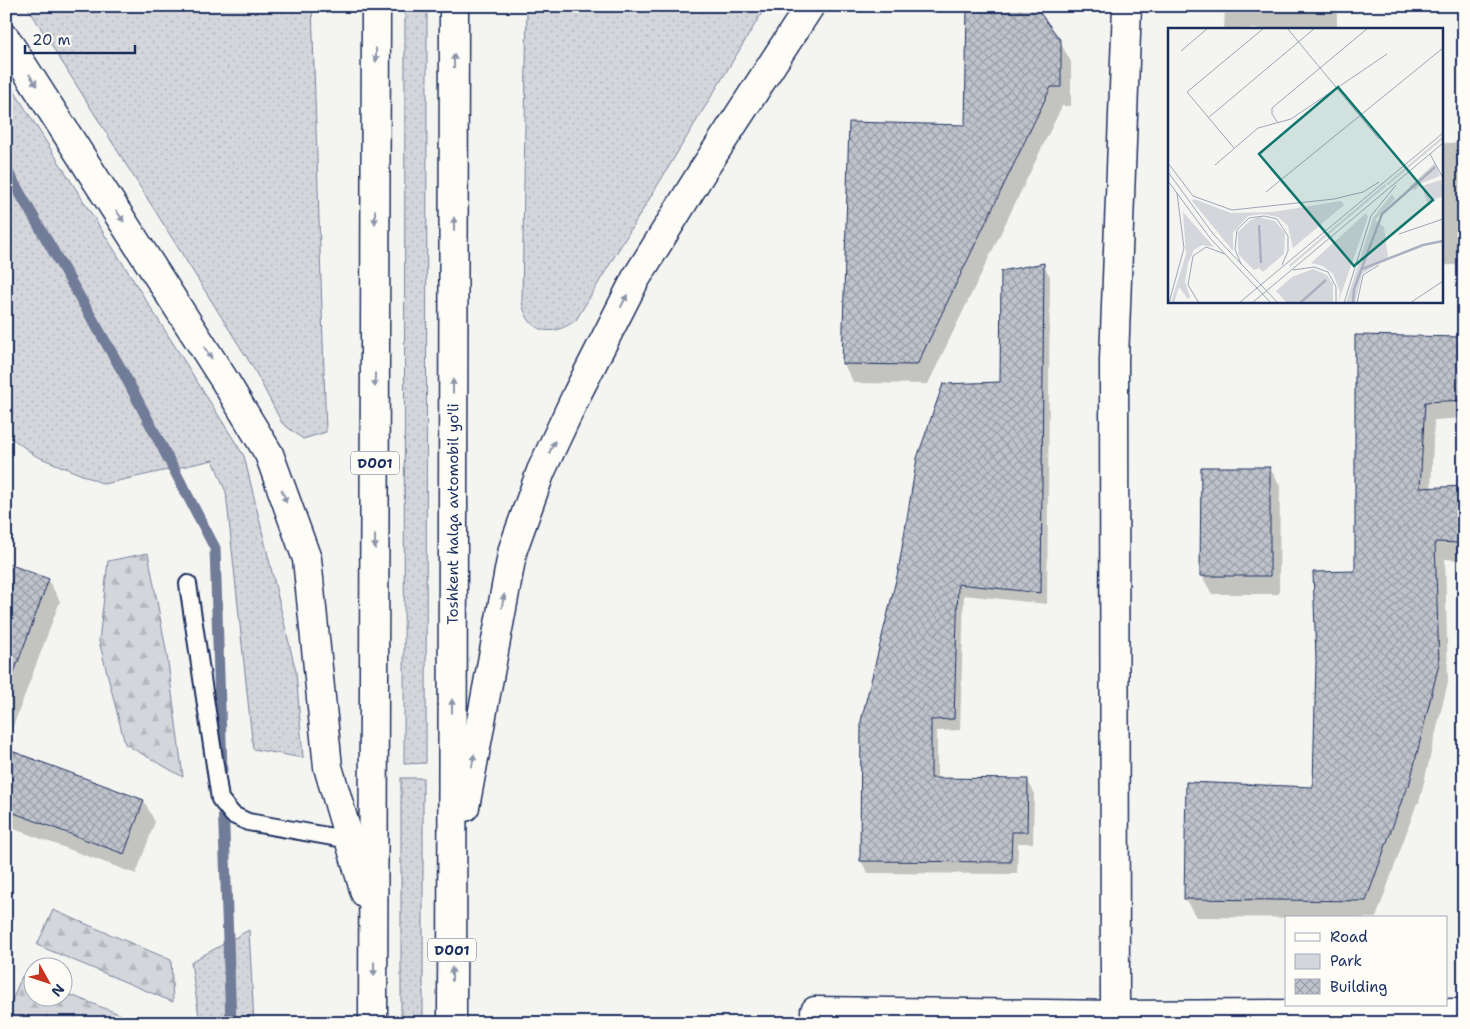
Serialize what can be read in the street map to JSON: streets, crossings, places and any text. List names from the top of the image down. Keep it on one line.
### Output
{"streets":{"main road":["D001","Toshkent halqa avtomobil yo'li"]},"legend":["Road","Park","Building"],"scale_bar":"20 m","north":"bottom right"}
